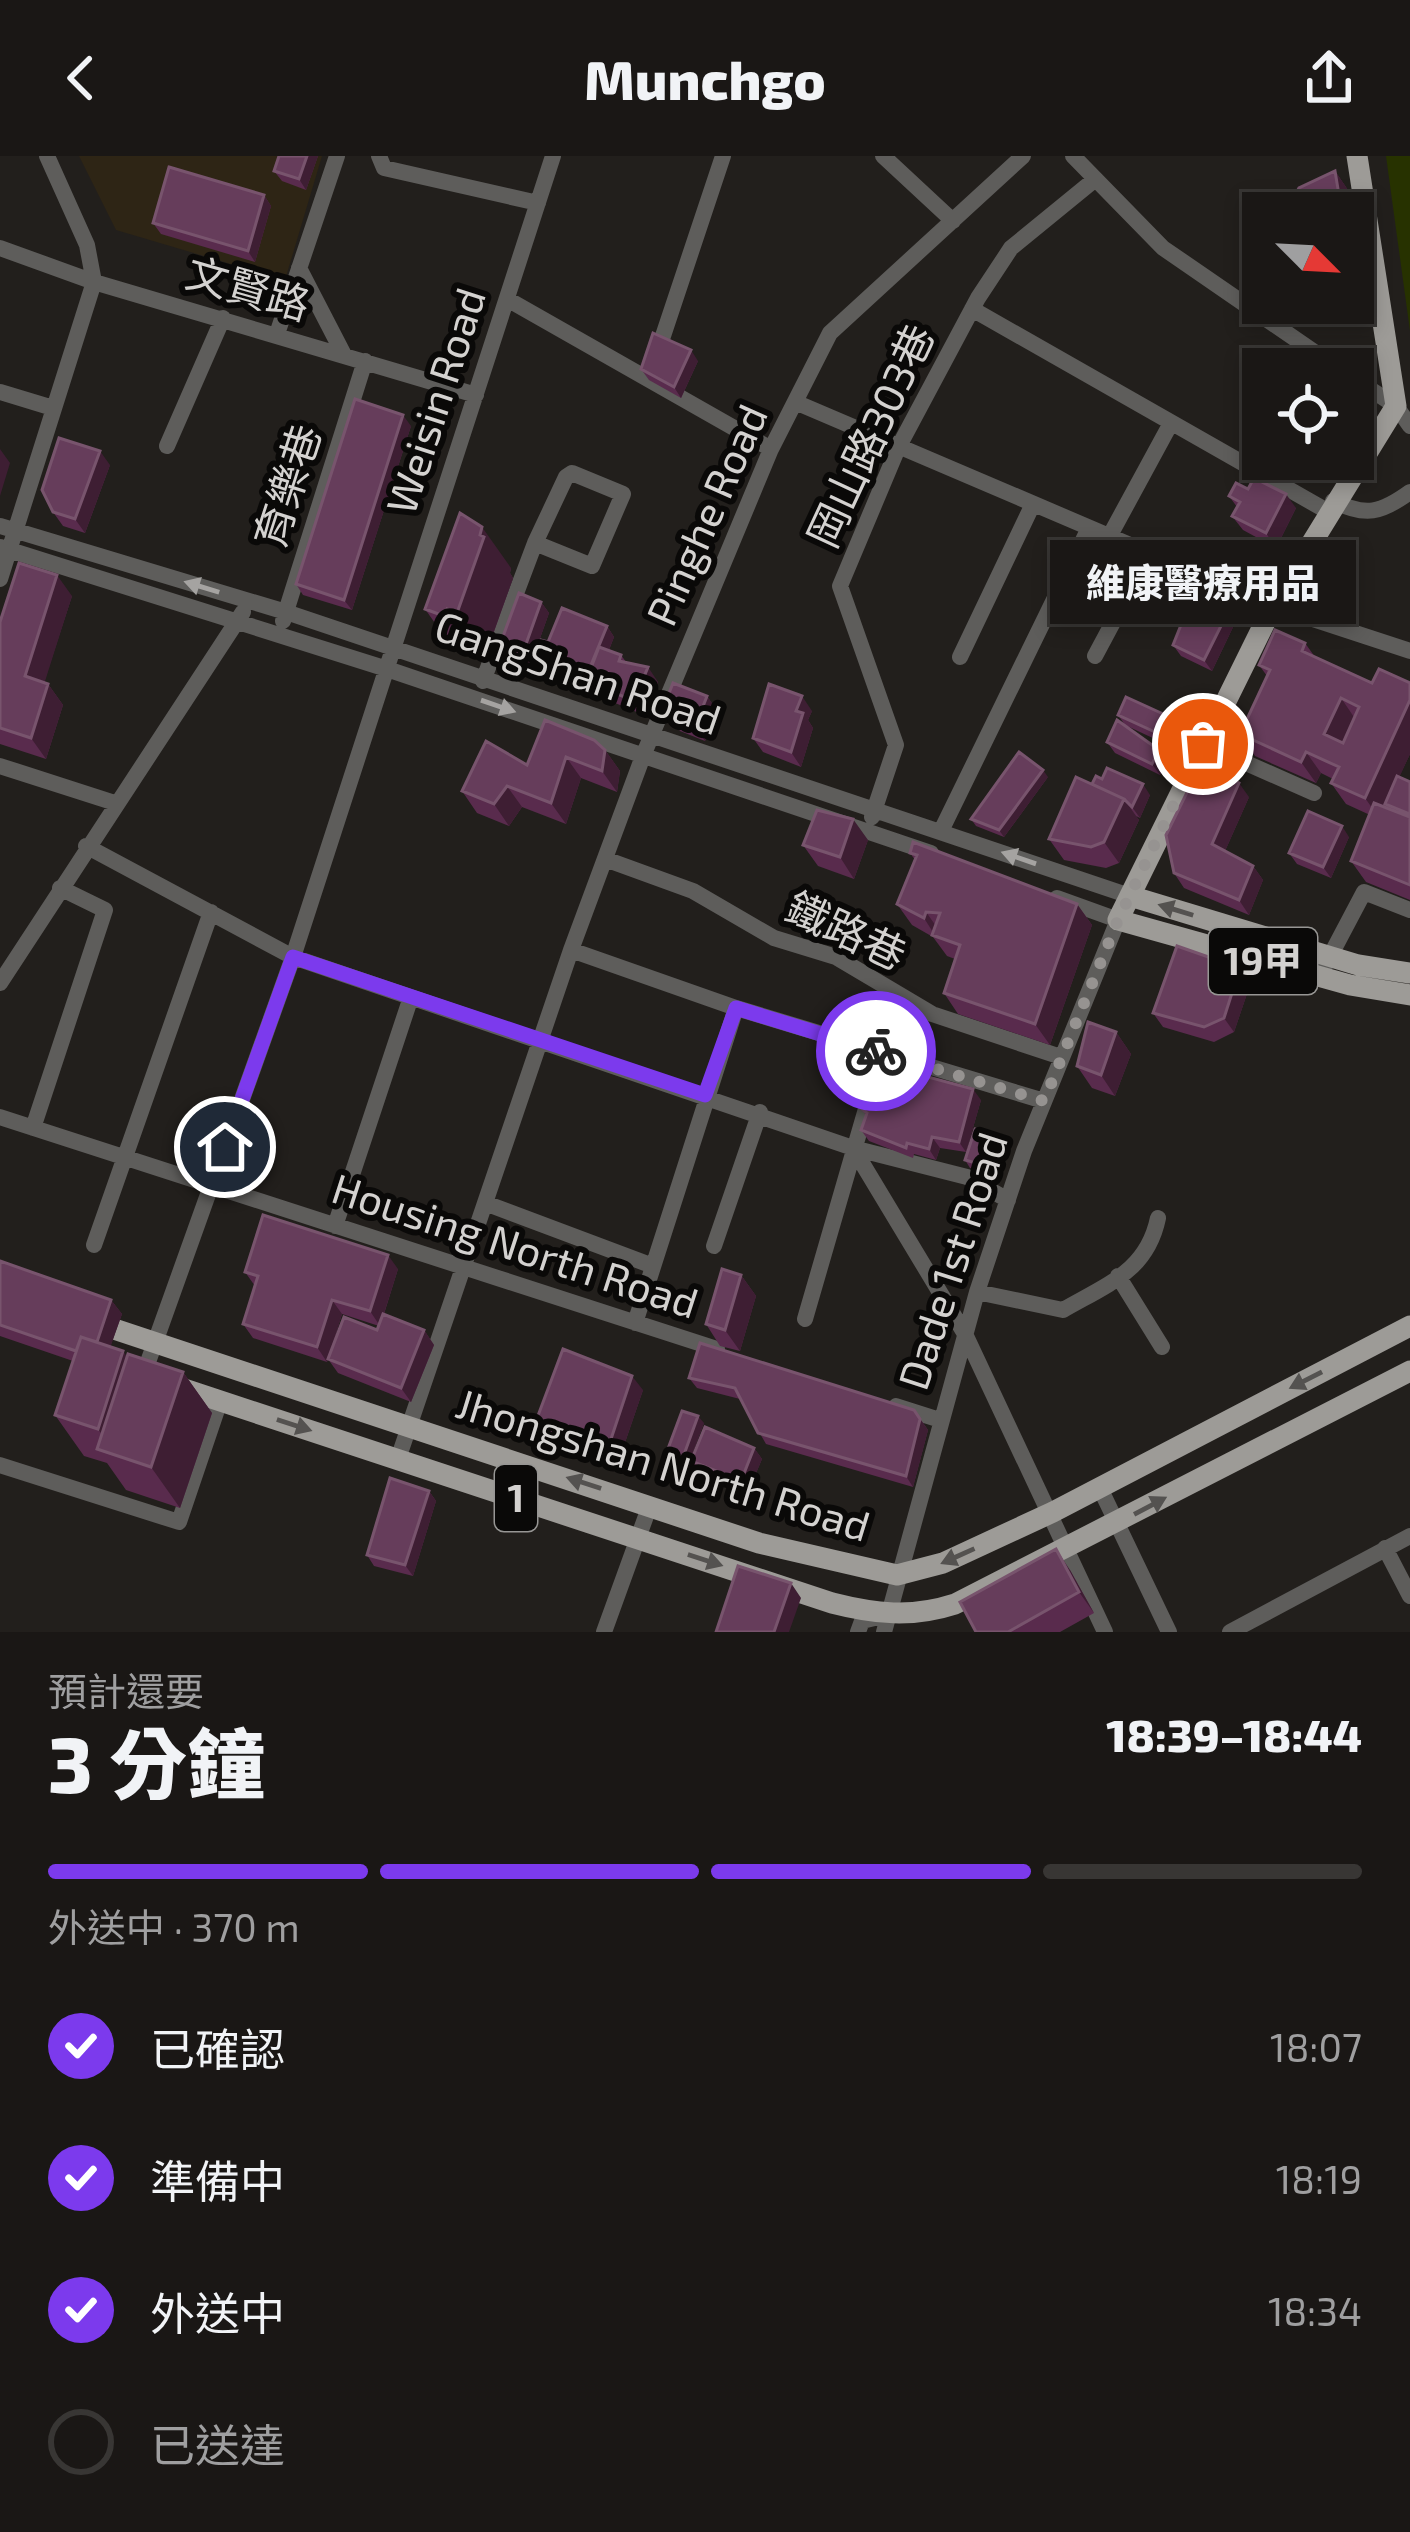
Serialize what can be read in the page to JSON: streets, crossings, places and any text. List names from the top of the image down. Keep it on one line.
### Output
{"streets":{"main road":["19甲","Jhongshan North Road","1"],"street":["文賢路","Weisin Road","岡山路303巷","育樂巷","Pinghe Road","GangShan Road","鐵路巷","Housing North Road","Dade 1st Road"]},"crossings":[["文賢路","Weisin Road"],["文賢路","育樂巷"],["Weisin Road","GangShan Road"],["Weisin Road","Housing North Road"],["Weisin Road","Jhongshan North Road"],["岡山路303巷","GangShan Road"],["育樂巷","GangShan Road"],["Pinghe Road","GangShan Road"],["Pinghe Road","鐵路巷"],["Pinghe Road","Housing North Road"],["Pinghe Road","Jhongshan North Road"],["GangShan Road","19甲"],["鐵路巷","Dade 1st Road"],["19甲","Dade 1st Road"],["Dade 1st Road","Jhongshan North Road"]],"places":["維康醫療用品"],"north":"bottom right","page":{"header":"Munchgo","bubble":"維康醫療用品","heading":["3 分鐘","預計還要","18:39–18:44"],"bar":"外送中 · 370 m","list":[["已確認","18:07"],["準備中","18:19"],["外送中","18:34"],"已送達"]}}
